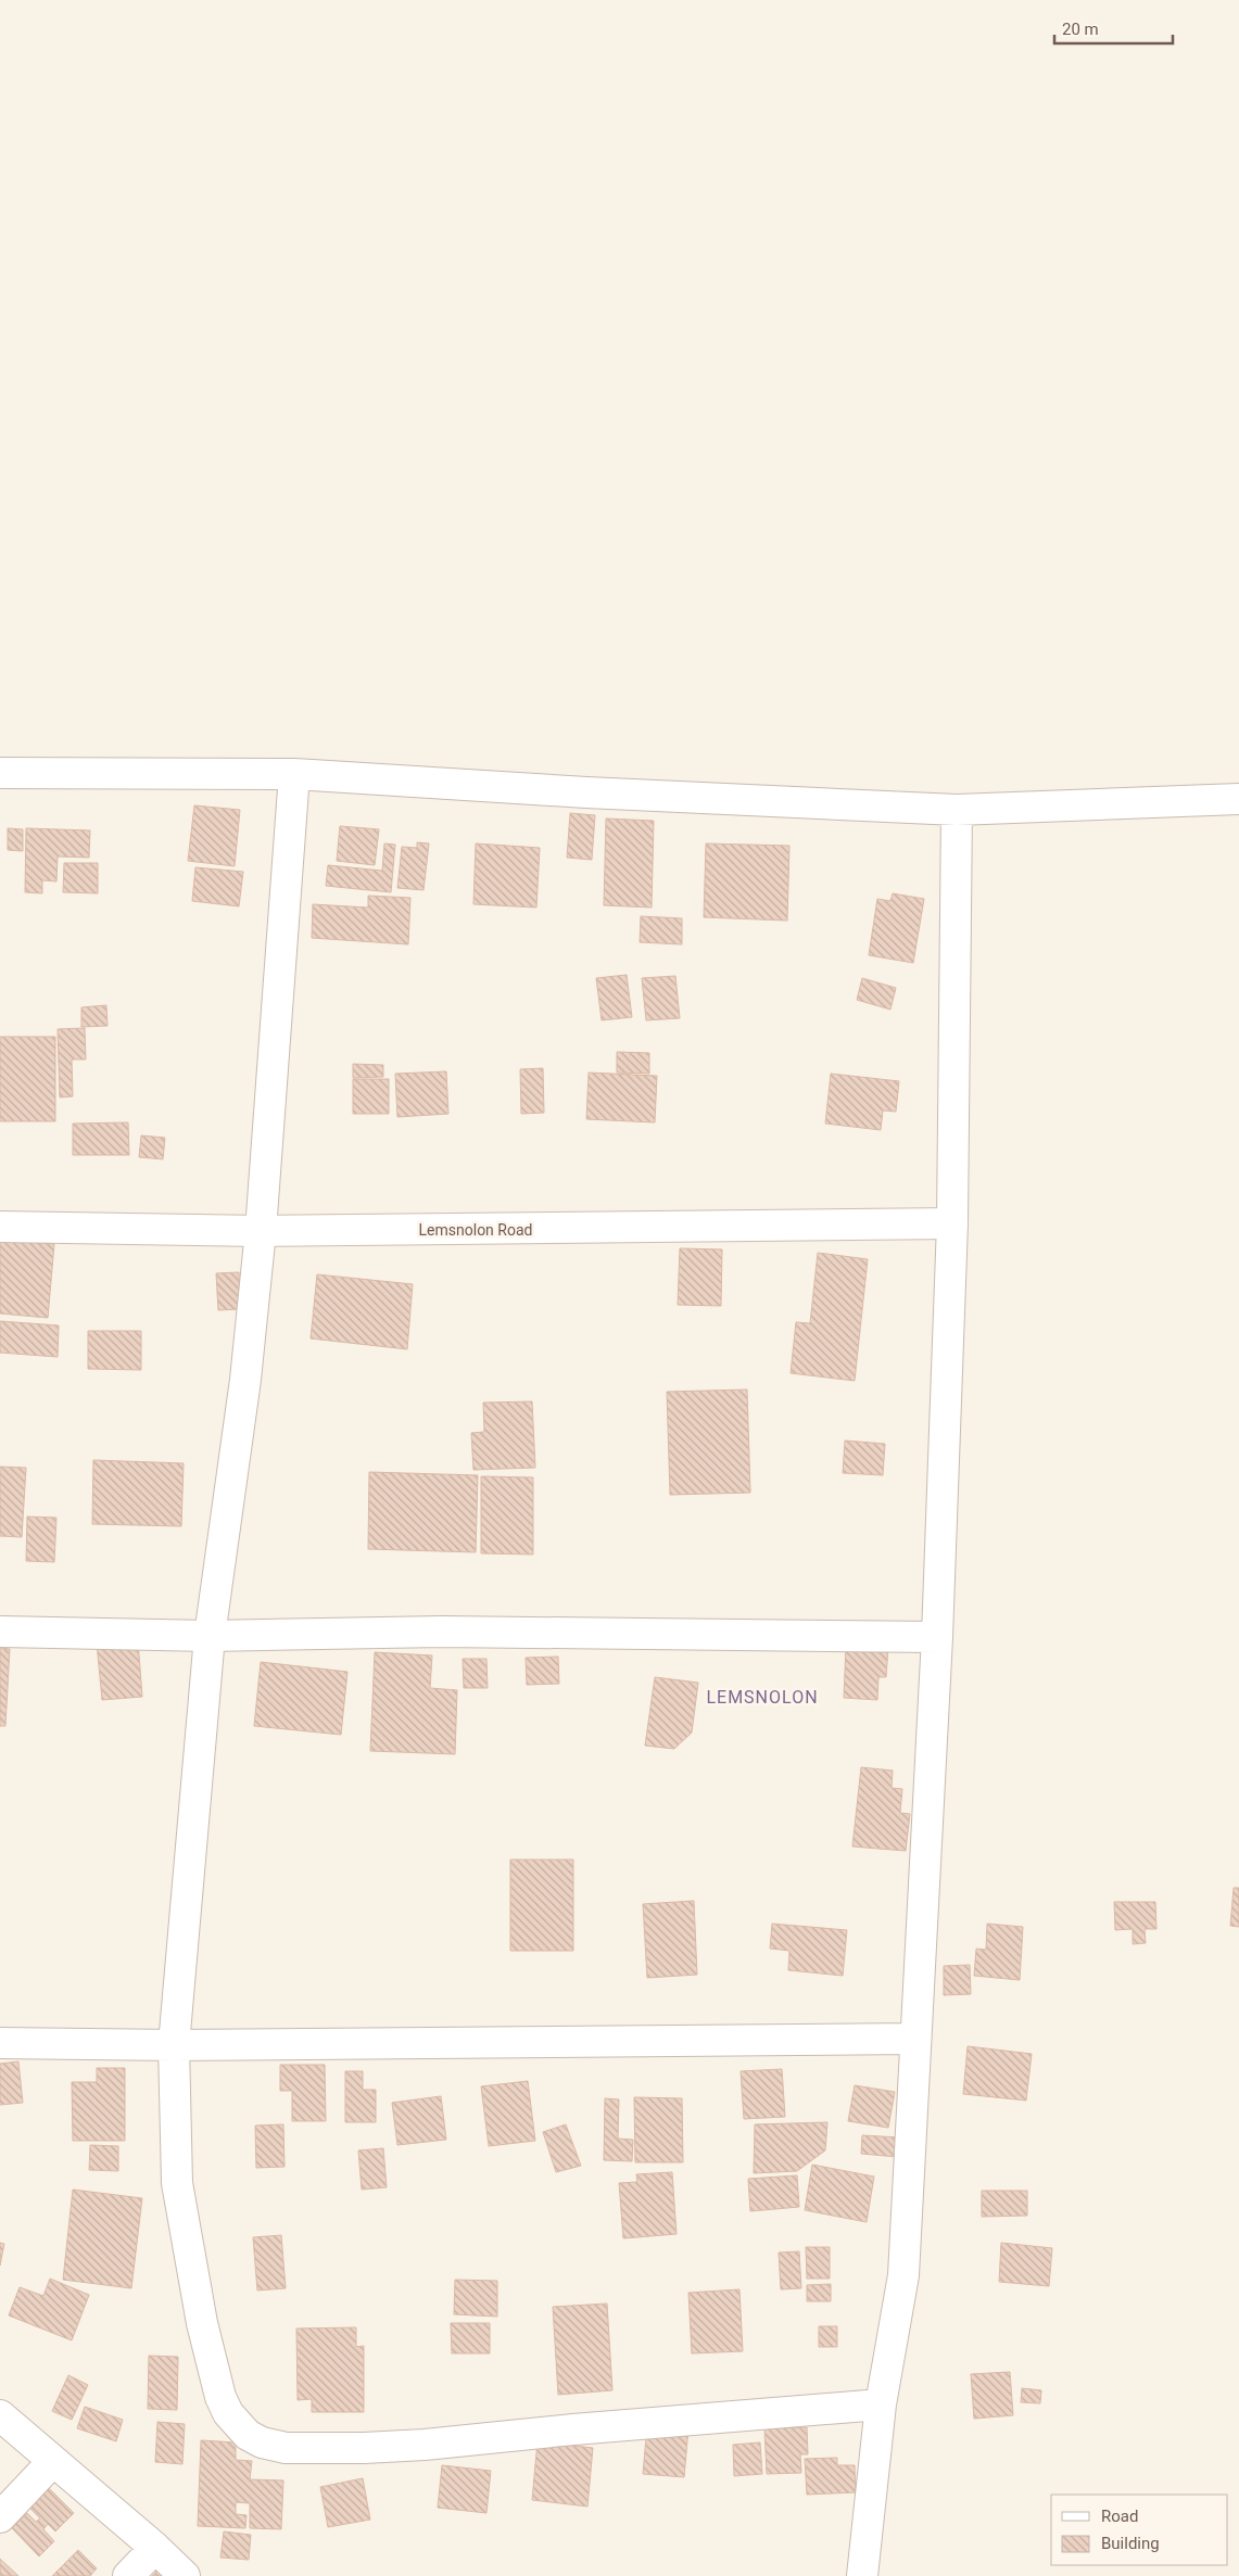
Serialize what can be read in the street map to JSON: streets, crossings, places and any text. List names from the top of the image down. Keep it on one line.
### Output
{"streets":{"street":["Lemsnolon Road"]},"districts":["LEMSNOLON"],"legend":["Road","Building"],"scale_bar":"20 m"}
